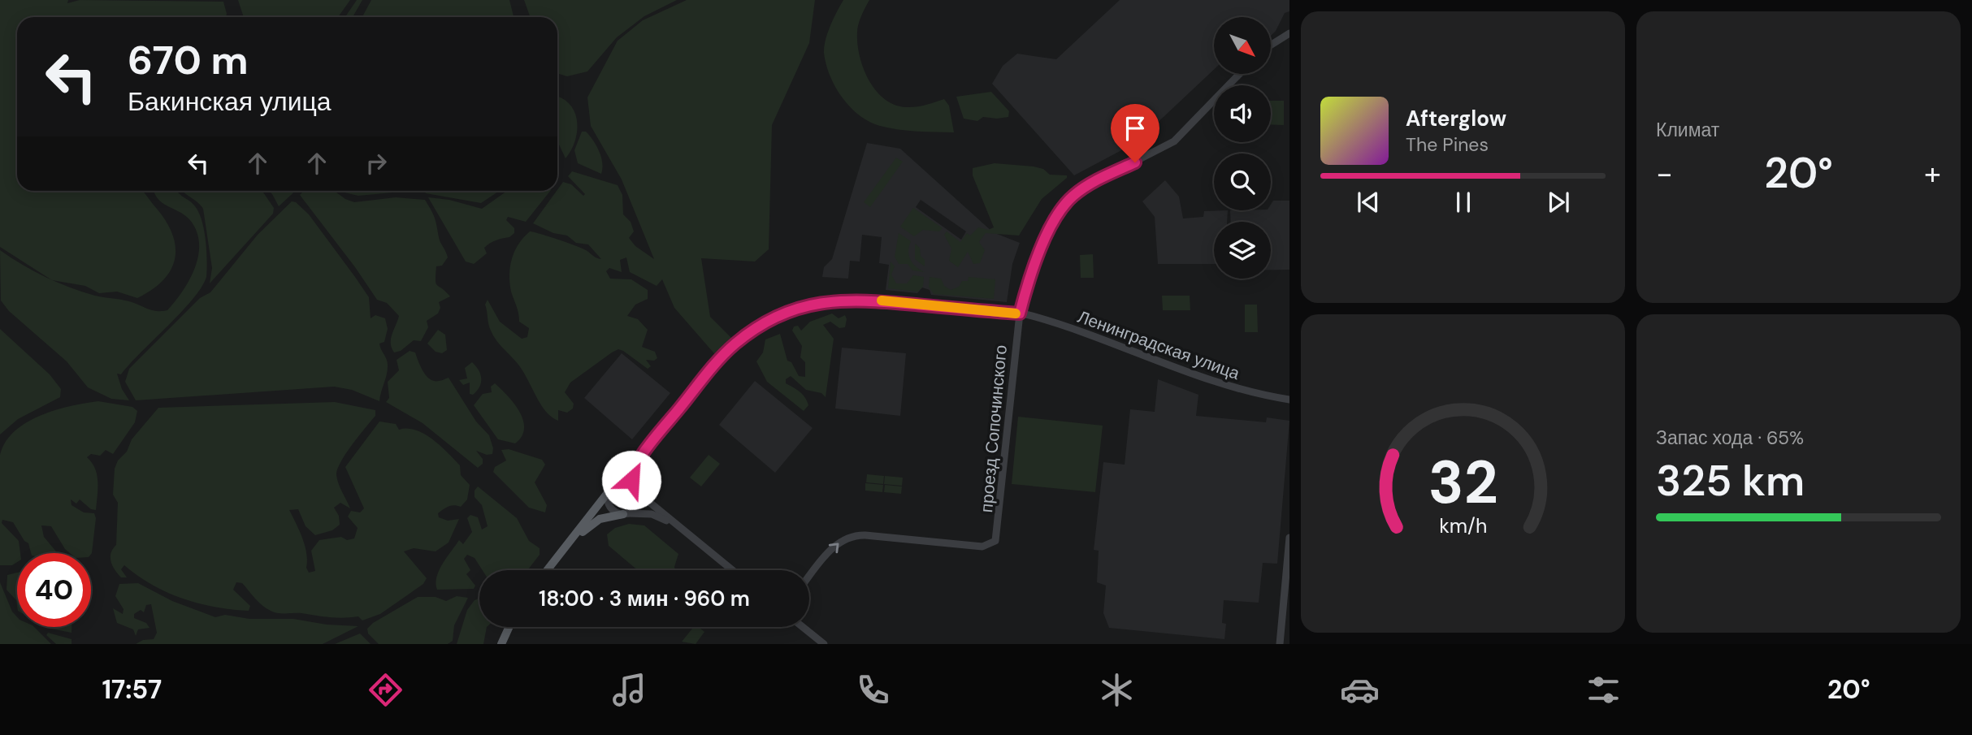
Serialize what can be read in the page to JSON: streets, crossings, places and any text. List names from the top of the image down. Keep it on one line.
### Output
{"streets":{"street":["Ленинградская улица","проезд Сопочинского"]},"crossings":[["Ленинградская улица","проезд Сопочинского"]],"north":"bottom right","page":{"tile":["Климат",["Запас хода · 65%","325 km"]],"turn":["670 m","Бакинская улица"],"song":["Afterglow","The Pines"],"heat":["−","20°","+"],"limit":"40","trip":"18:00 · 3 мин · 960 m","tabs":["17:57","20°"],"gauge":["32","km/h"]}}
